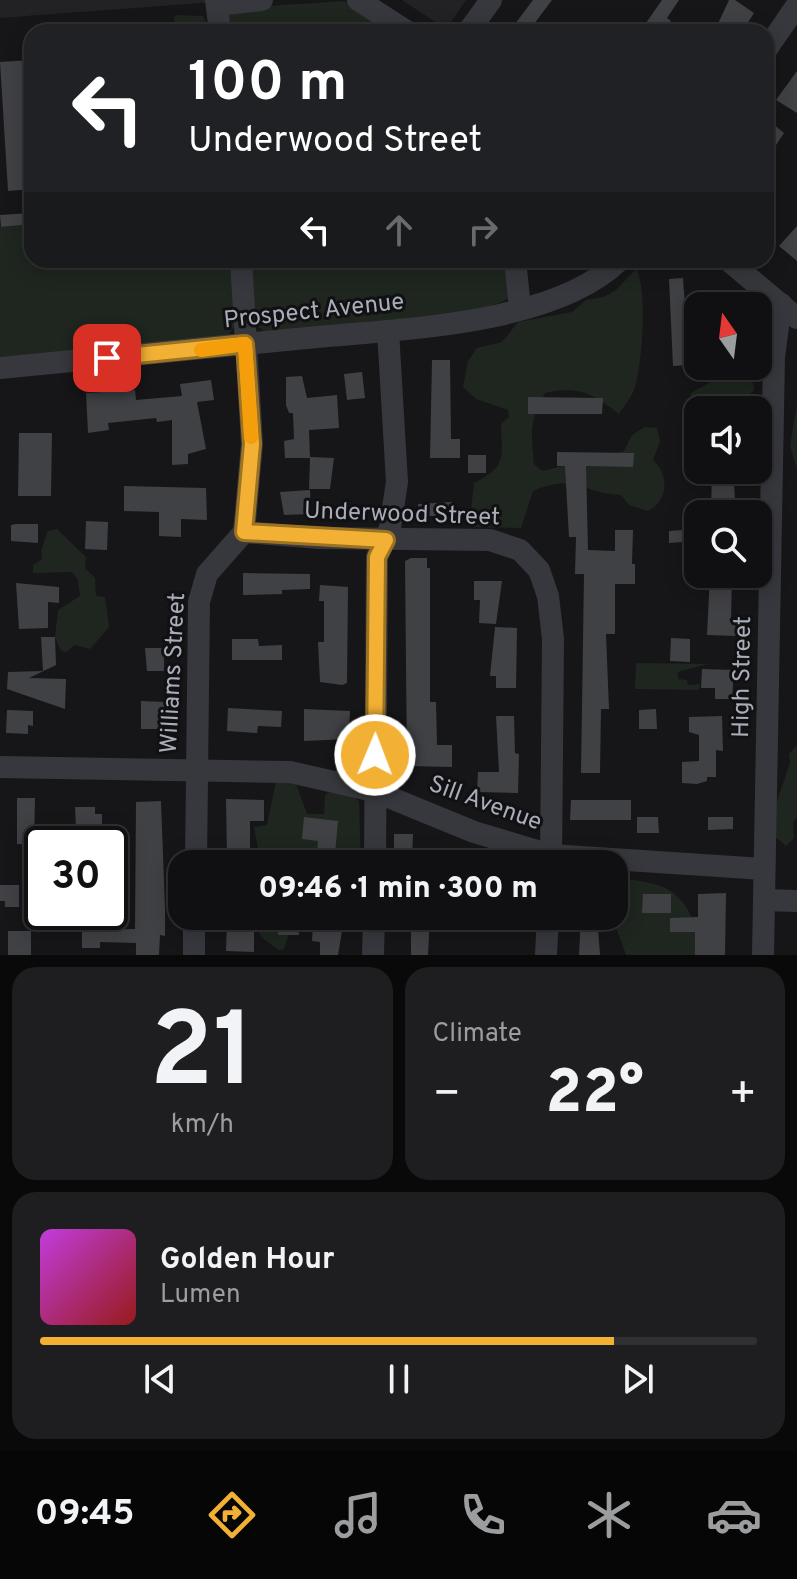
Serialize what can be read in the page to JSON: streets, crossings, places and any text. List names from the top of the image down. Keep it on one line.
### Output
{"streets":{"street":["Prospect Avenue","Underwood Street","Williams Street","High Street","Sill Avenue"]},"crossings":[["Underwood Street","Williams Street"],["Williams Street","Sill Avenue"],["High Street","Sill Avenue"]],"north":"top","page":{"turn":["100 m","Underwood Street"],"limit":"30","trip":"09:46 · 1 min · 300 m","tile":[["21","km/h"],"Climate"],"heat":["−","22°","+"],"song":["Golden Hour","Lumen"],"tabs":"09:45"}}
